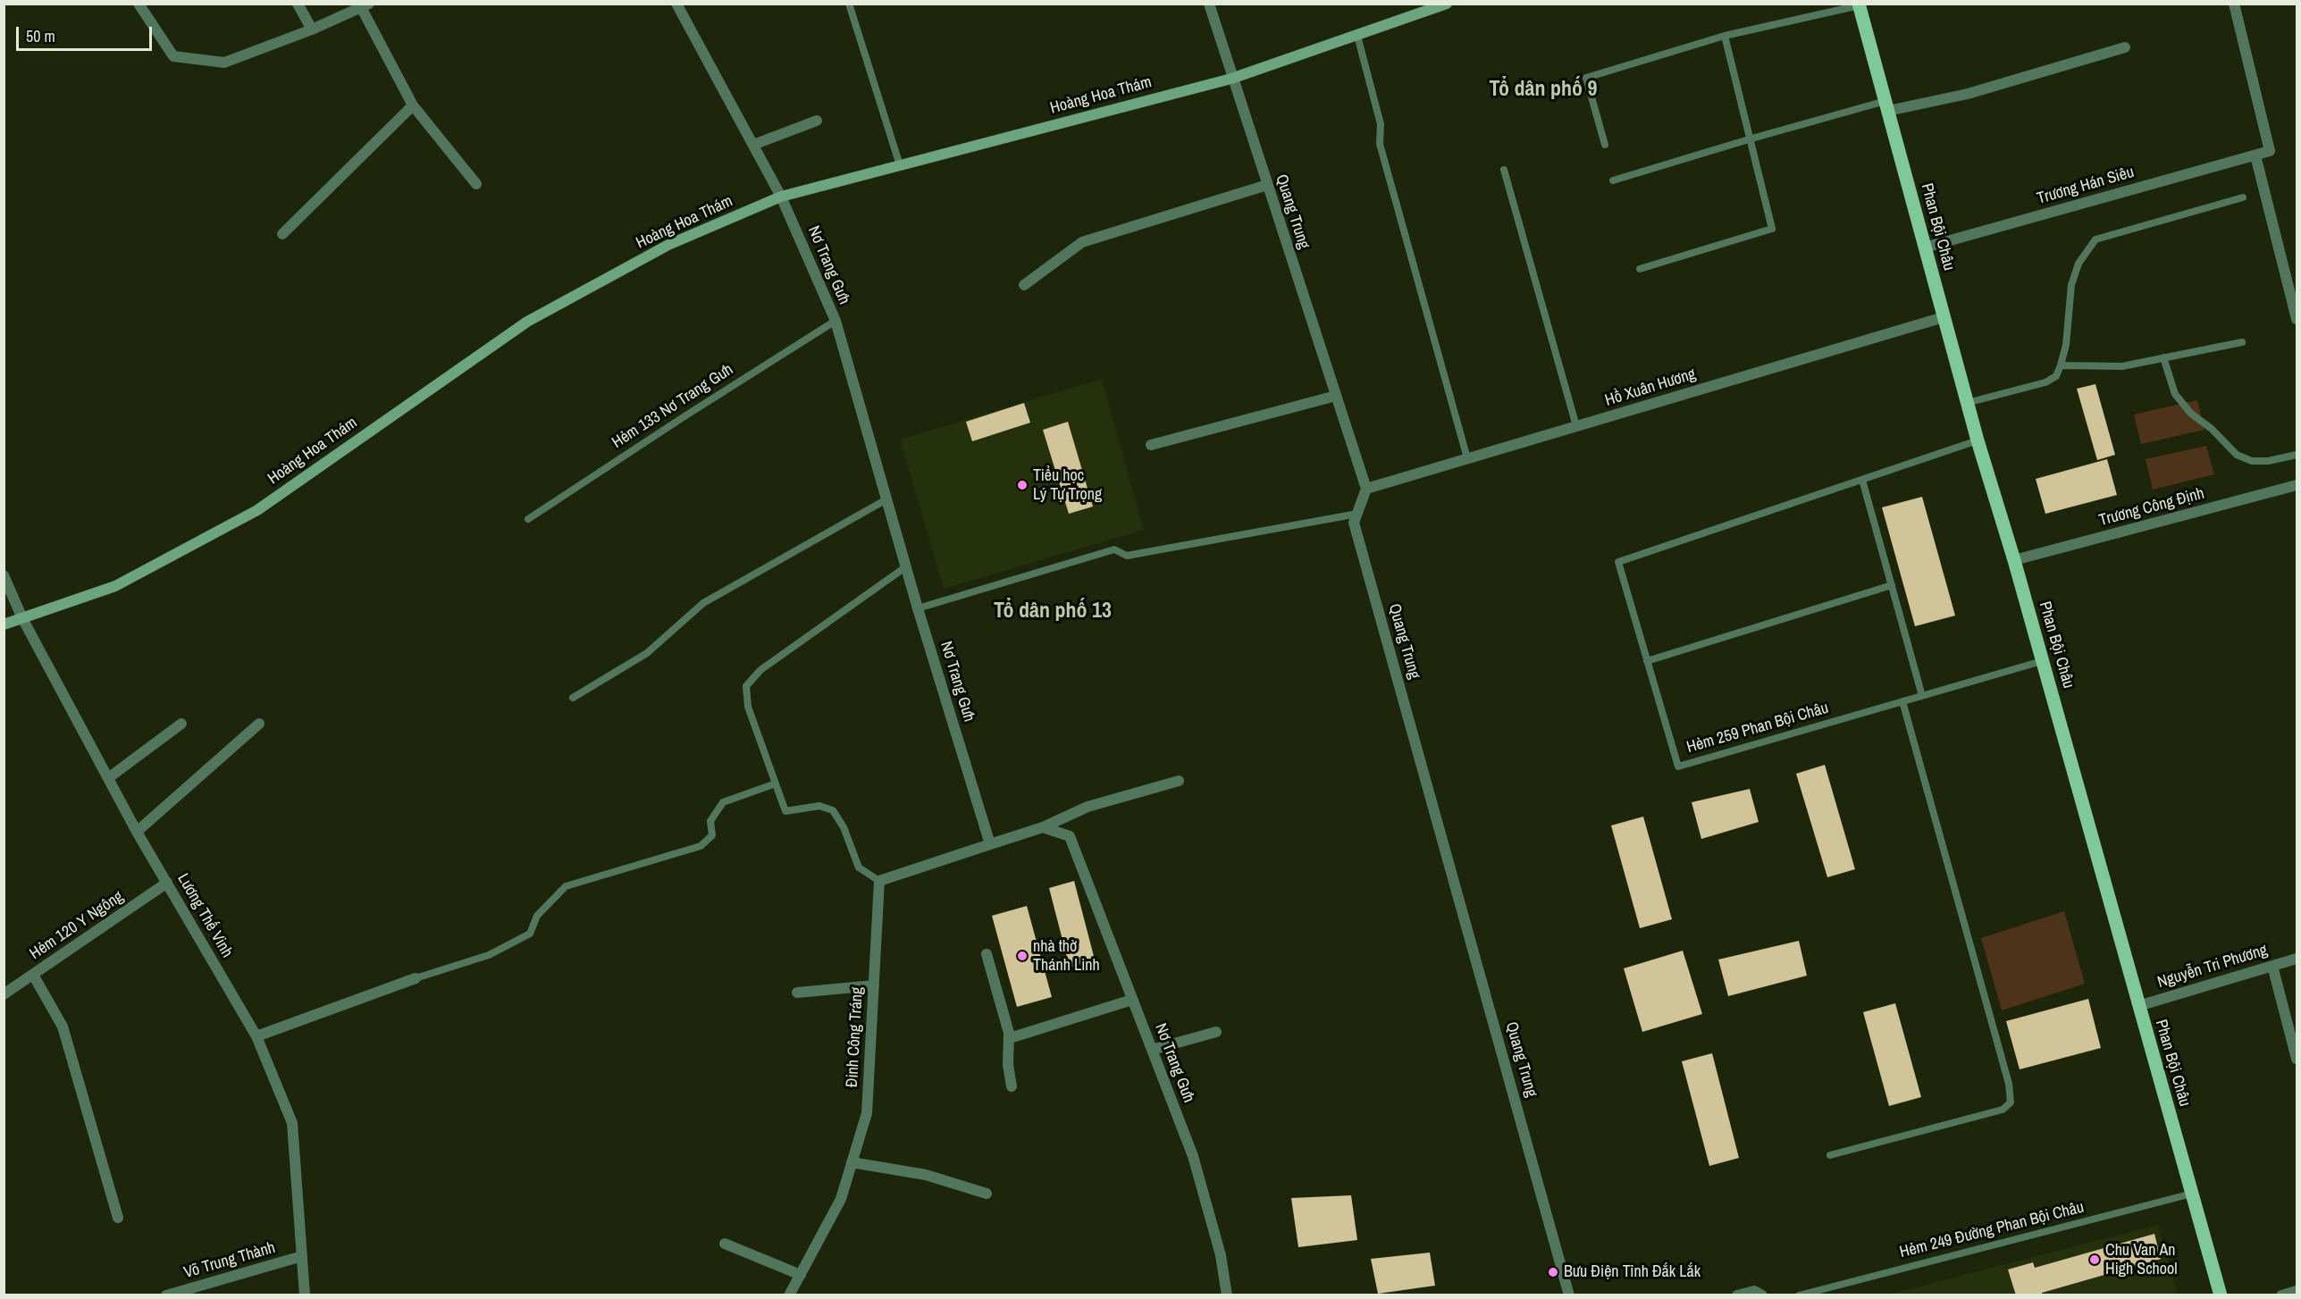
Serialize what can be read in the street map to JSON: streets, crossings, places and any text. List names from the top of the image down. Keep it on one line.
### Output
{"streets":{"main road":["Phan Bội Châu"],"street":["Hoàng Hoa Thám","Trương Hán Siêu","Quang Trung","Nơ Trang Gưh","Hồ Xuân Hương","Trương Công Định","Lương Thế Vinh","Hẻm 120 Y Ngông","Nguyễn Tri Phương","Đinh Công Tráng","Võ Trung Thành"],"lane":["Hẻm 133 Nơ Trang Gưh","Hẻm 259 Phan Bội Châu","Hẻm 249 Đường Phan Bội Châu"]},"crossings":[["Hoàng Hoa Thám","Quang Trung"],["Hoàng Hoa Thám","Nơ Trang Gưh"],["Hoàng Hoa Thám","Lương Thế Vinh"],["Trương Hán Siêu","Phan Bội Châu"],["Quang Trung","Hồ Xuân Hương"],["Phan Bội Châu","Hồ Xuân Hương"],["Phan Bội Châu","Trương Công Định"],["Phan Bội Châu","Hẻm 259 Phan Bội Châu"],["Phan Bội Châu","Nguyễn Tri Phương"],["Phan Bội Châu","Hẻm 249 Đường Phan Bội Châu"],["Nơ Trang Gưh","Hẻm 133 Nơ Trang Gưh"],["Lương Thế Vinh","Hẻm 120 Y Ngông"],["Lương Thế Vinh","Võ Trung Thành"]],"districts":["Tổ dân phố 9","Tổ dân phố 13"],"places":["Tiểu học Lý Tự Trọng","nhà thờ Thánh Linh","Chu Van An High School","Bưu Điện Tỉnh Đắk Lắk"],"scale_bar":"50 m"}
